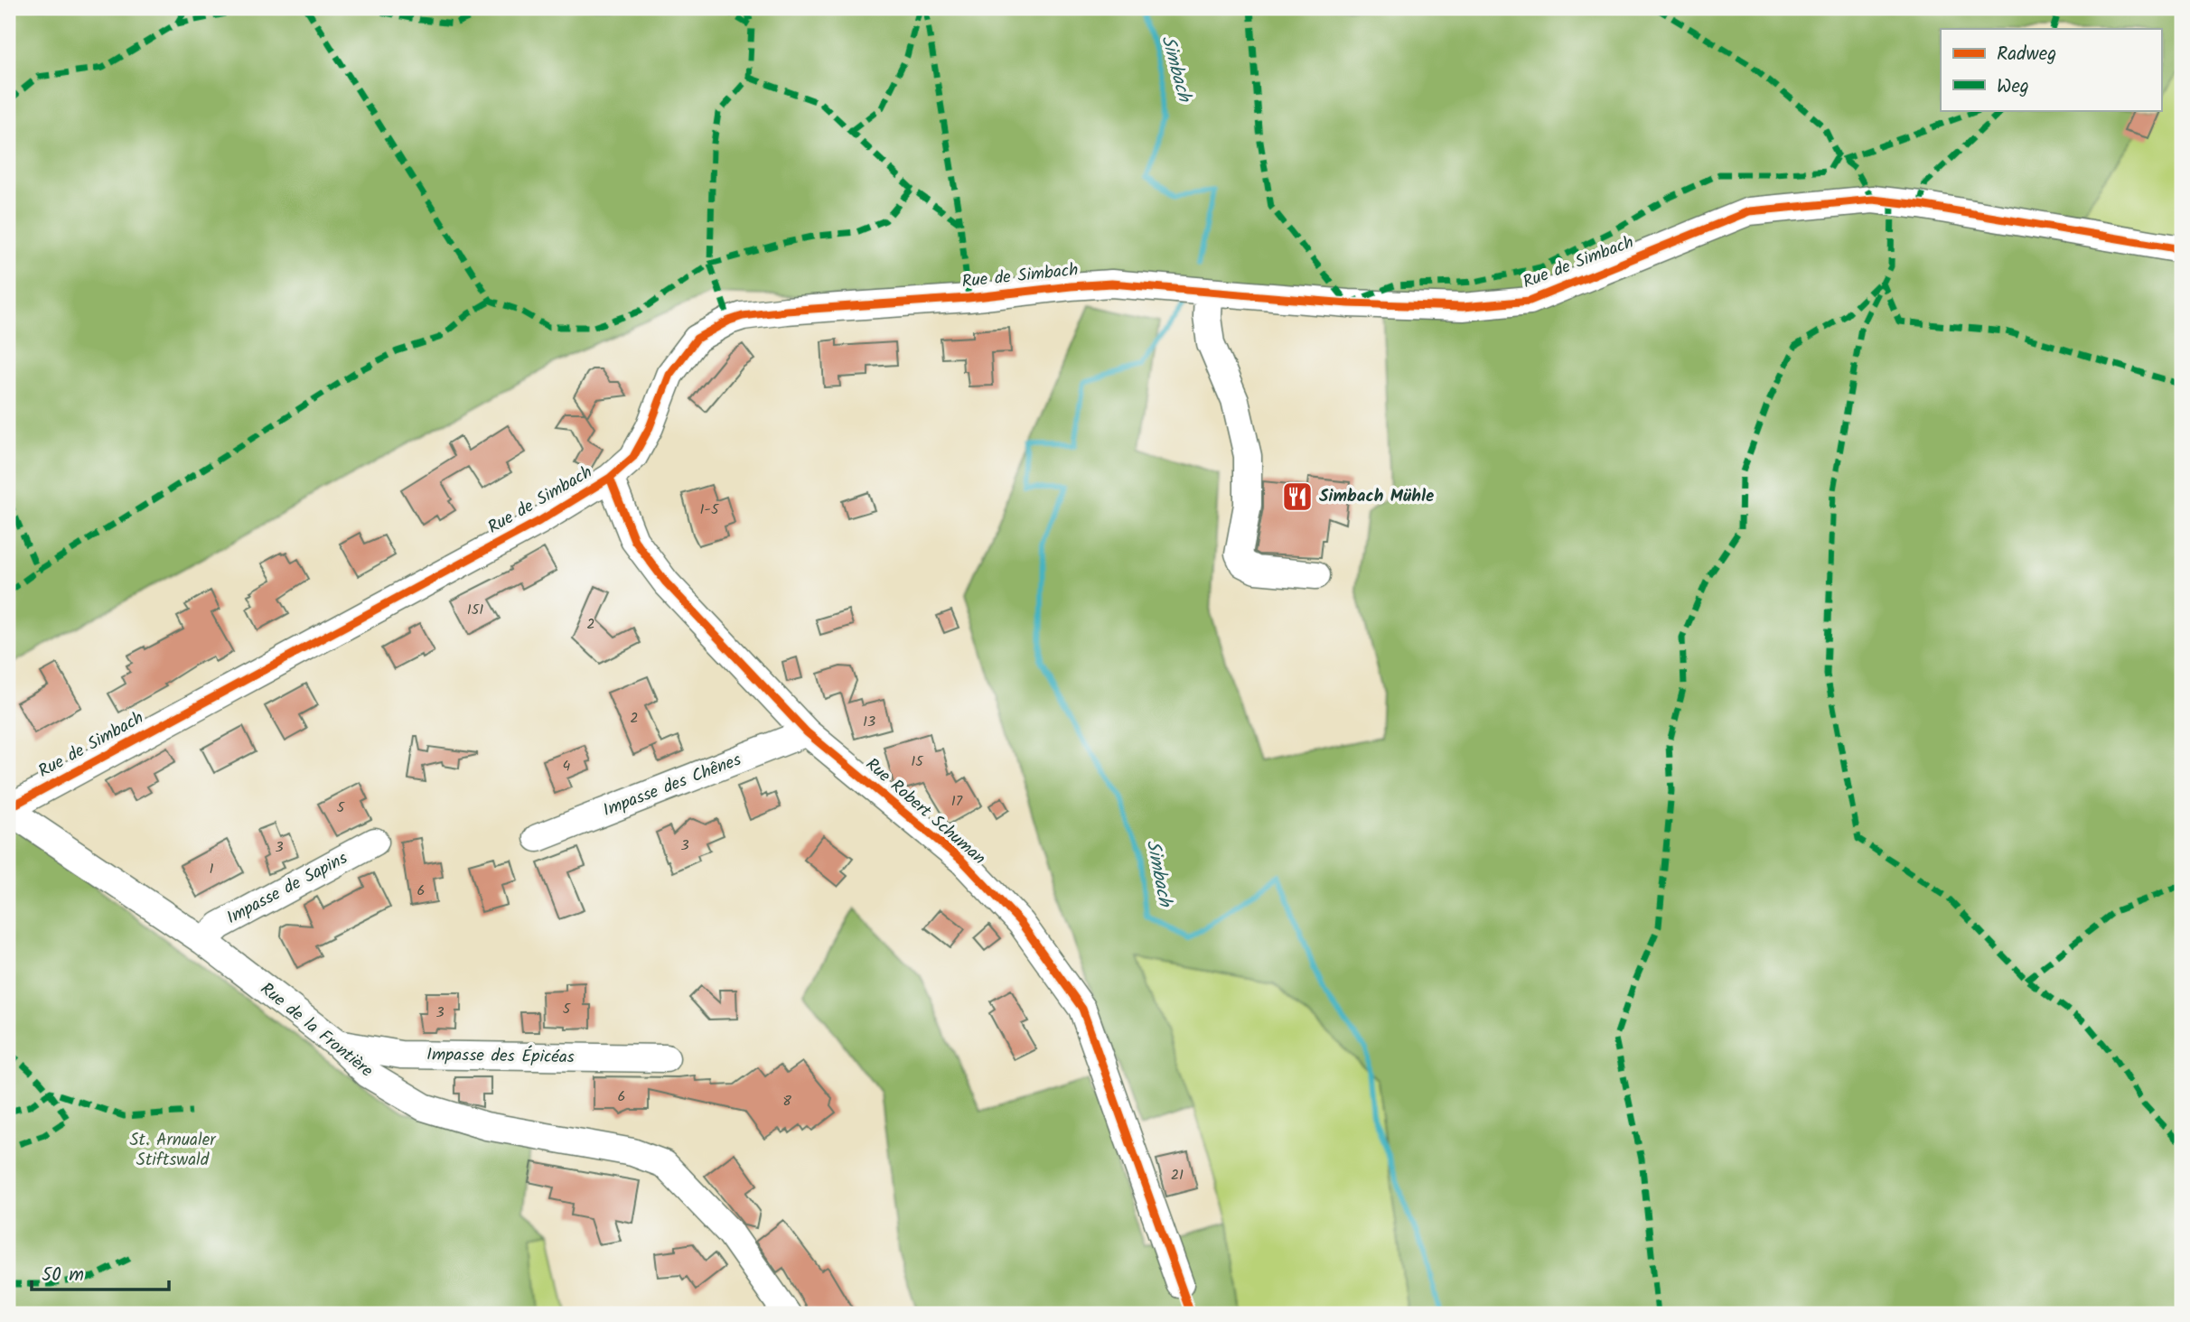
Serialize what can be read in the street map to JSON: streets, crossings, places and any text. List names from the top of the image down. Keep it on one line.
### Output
{"streets":{"street":["Rue de Simbach","Impasse des Chênes","Rue Robert Schuman","Impasse de Sapins","Rue de la Frontière","Impasse des Épicéas"]},"crossings":[["Rue de Simbach","Rue Robert Schuman"],["Rue de Simbach","Rue de la Frontière"],["Impasse des Chênes","Rue Robert Schuman"],["Impasse de Sapins","Rue de la Frontière"],["Rue de la Frontière","Impasse des Épicéas"]],"water":["Simbach"],"parks":["St. Arnualer Stiftswald"],"places":{"restaurant":["Simbach Mühle"]},"house_numbers":["1-5","151","2","2","13","15","4","17","5","3","3","1","6","5","3","6","8","21"],"legend":["Radweg","Weg"],"scale_bar":"50 m"}
